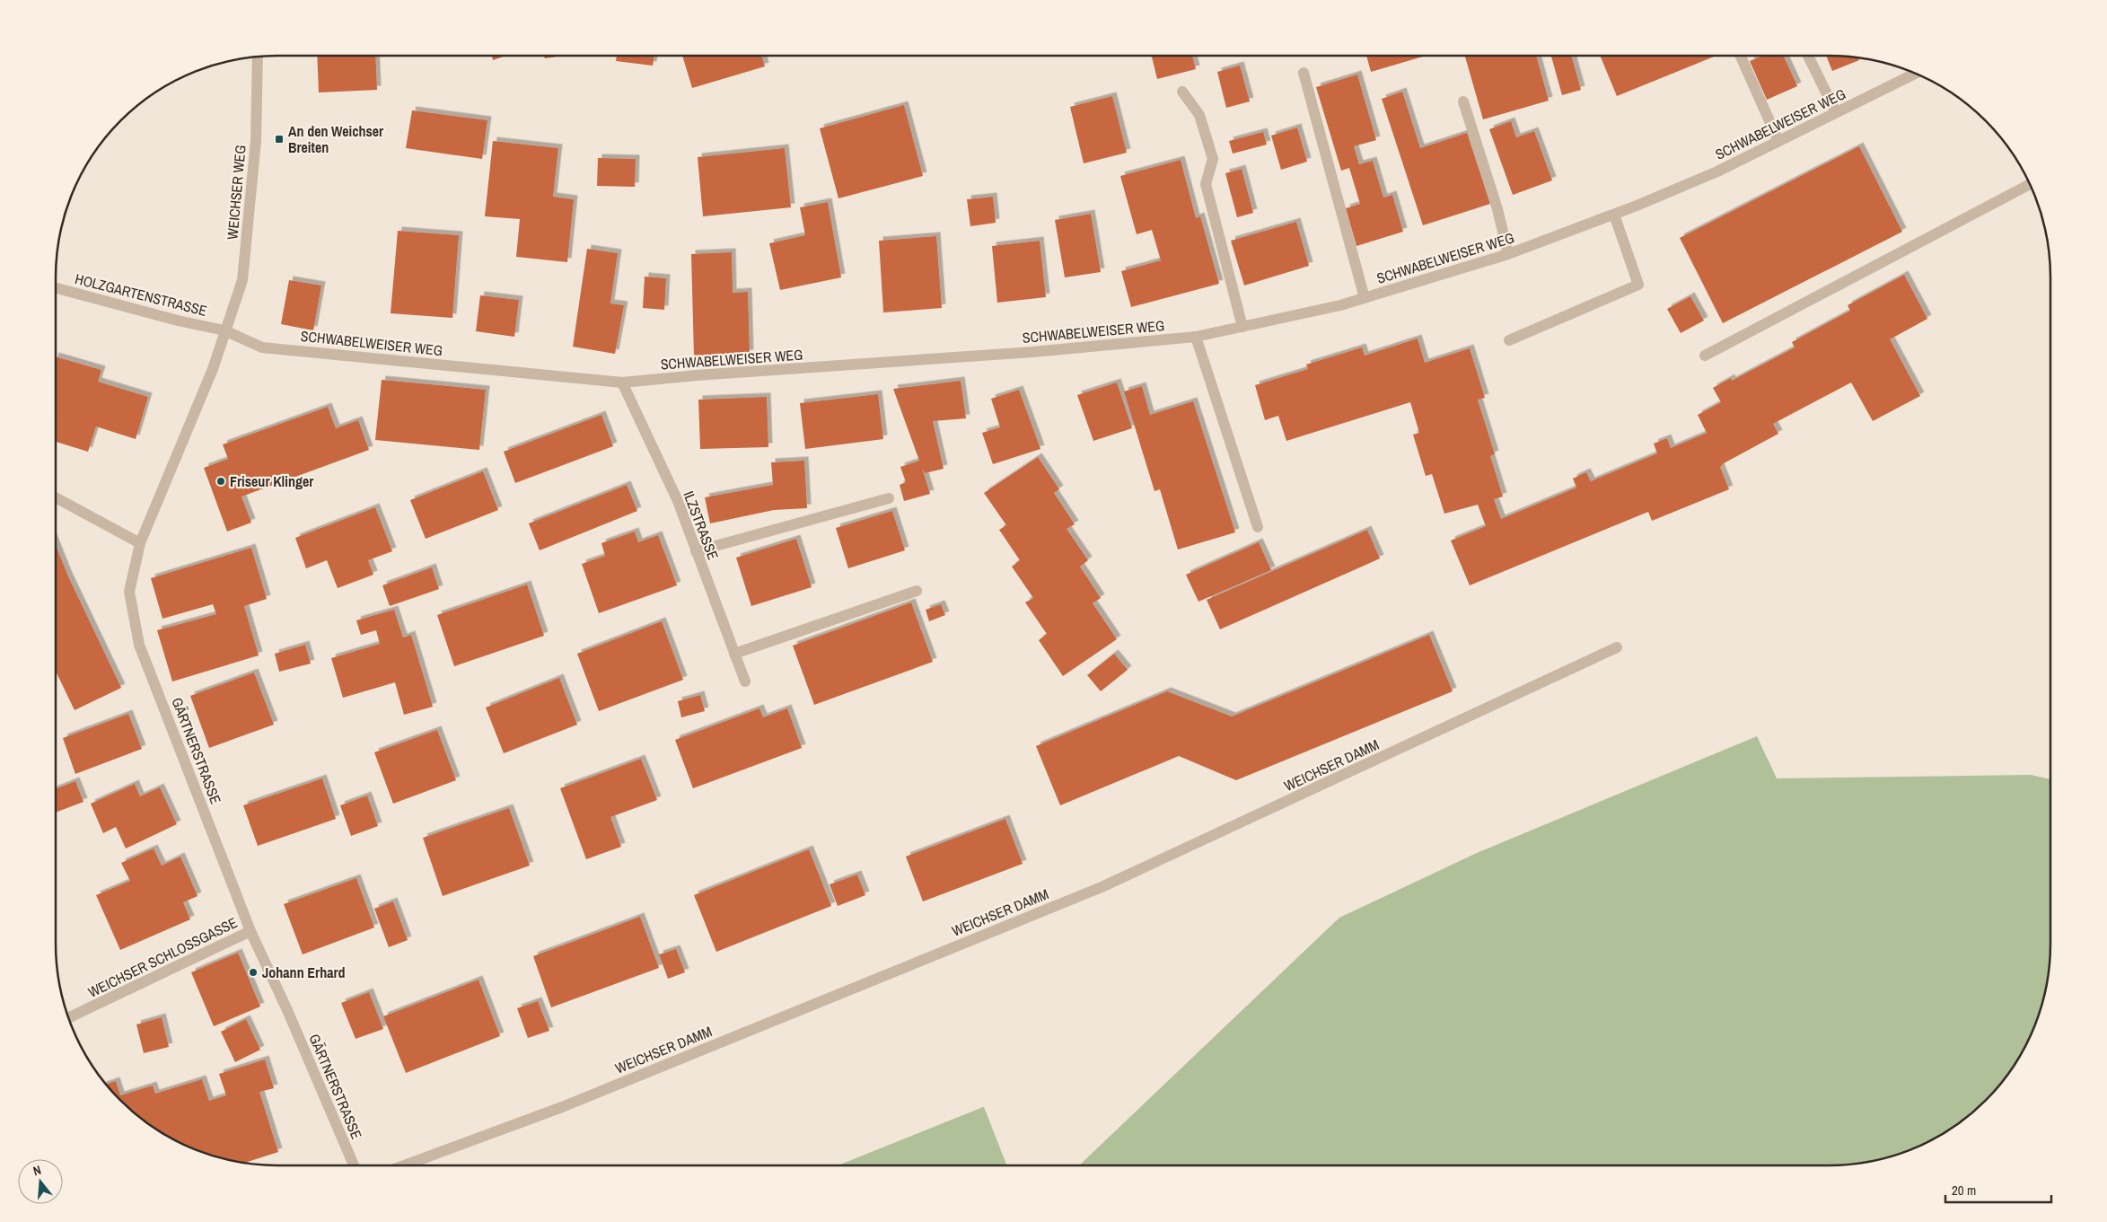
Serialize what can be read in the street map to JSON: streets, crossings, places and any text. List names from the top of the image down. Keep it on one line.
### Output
{"streets":{"street":["SCHWABELWEISER WEG","WEICHSER WEG","HOLZGARTENSTRASSE","ILZSTRASSE","GÄRTNERSTRASSE","WEICHSER DAMM","WEICHSER SCHLOSSGASSE"]},"crossings":[["SCHWABELWEISER WEG","WEICHSER WEG"],["SCHWABELWEISER WEG","HOLZGARTENSTRASSE"],["SCHWABELWEISER WEG","ILZSTRASSE"],["SCHWABELWEISER WEG","GÄRTNERSTRASSE"],["WEICHSER WEG","HOLZGARTENSTRASSE"],["WEICHSER WEG","GÄRTNERSTRASSE"],["HOLZGARTENSTRASSE","GÄRTNERSTRASSE"],["GÄRTNERSTRASSE","WEICHSER SCHLOSSGASSE"]],"places":{"transit":["An den Weichser Breiten"],"other":["Friseur Klinger","Johann Erhard"]},"scale_bar":"20 m","north":"top"}
